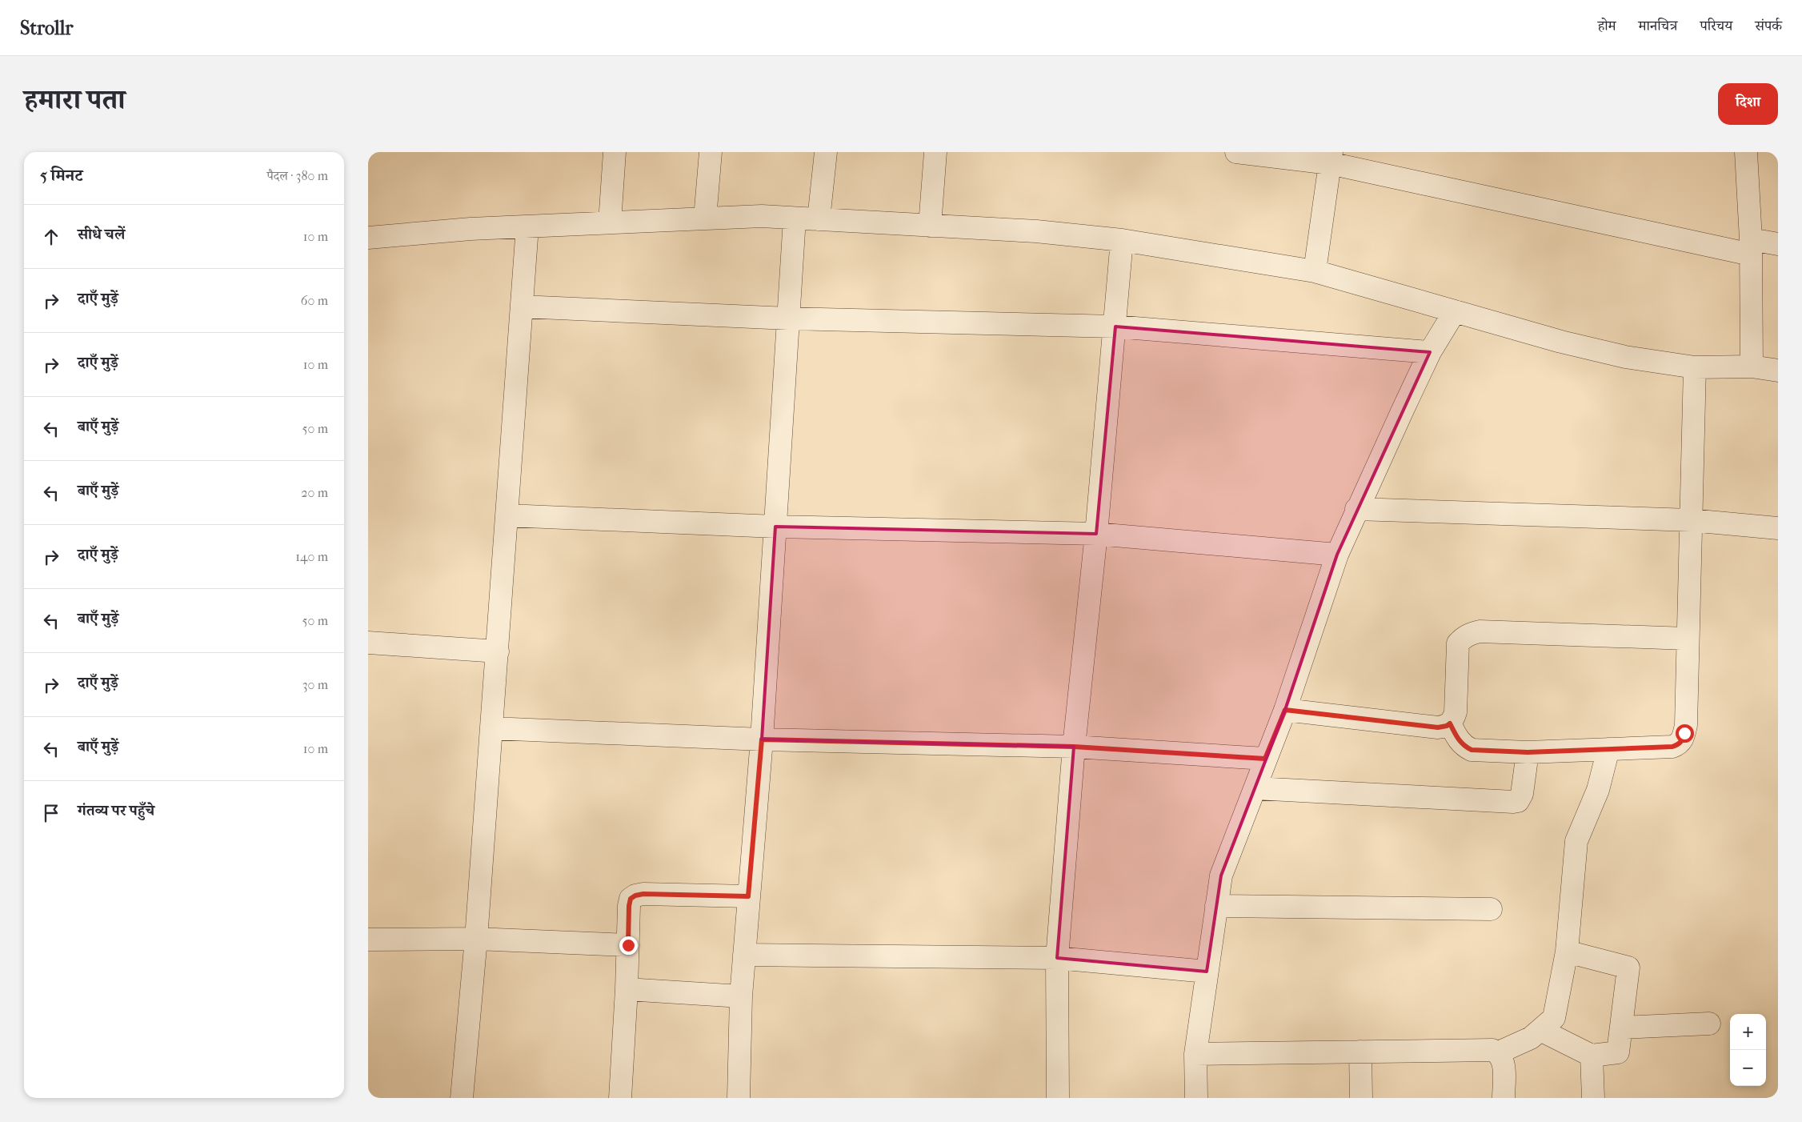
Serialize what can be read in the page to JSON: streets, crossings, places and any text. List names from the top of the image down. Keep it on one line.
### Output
{"page":{"header":"Strollr","nav":["होम","मानचित्र","परिचय","संपर्क"],"title":"हमारा पता","buttons":"दिशा","heading":["5 मिनट","पैदल · 380 m"],"list":[["सीधे चलें","10 m"],["दाएँ मुड़ें","60 m"],["दाएँ मुड़ें","10 m"],["बाएँ मुड़ें","50 m"],["बाएँ मुड़ें","20 m"],["दाएँ मुड़ें","140 m"],["बाएँ मुड़ें","50 m"],["दाएँ मुड़ें","30 m"],["बाएँ मुड़ें","10 m"],"गंतव्य पर पहुँचे"],"map_buttons":["+","−"]}}
